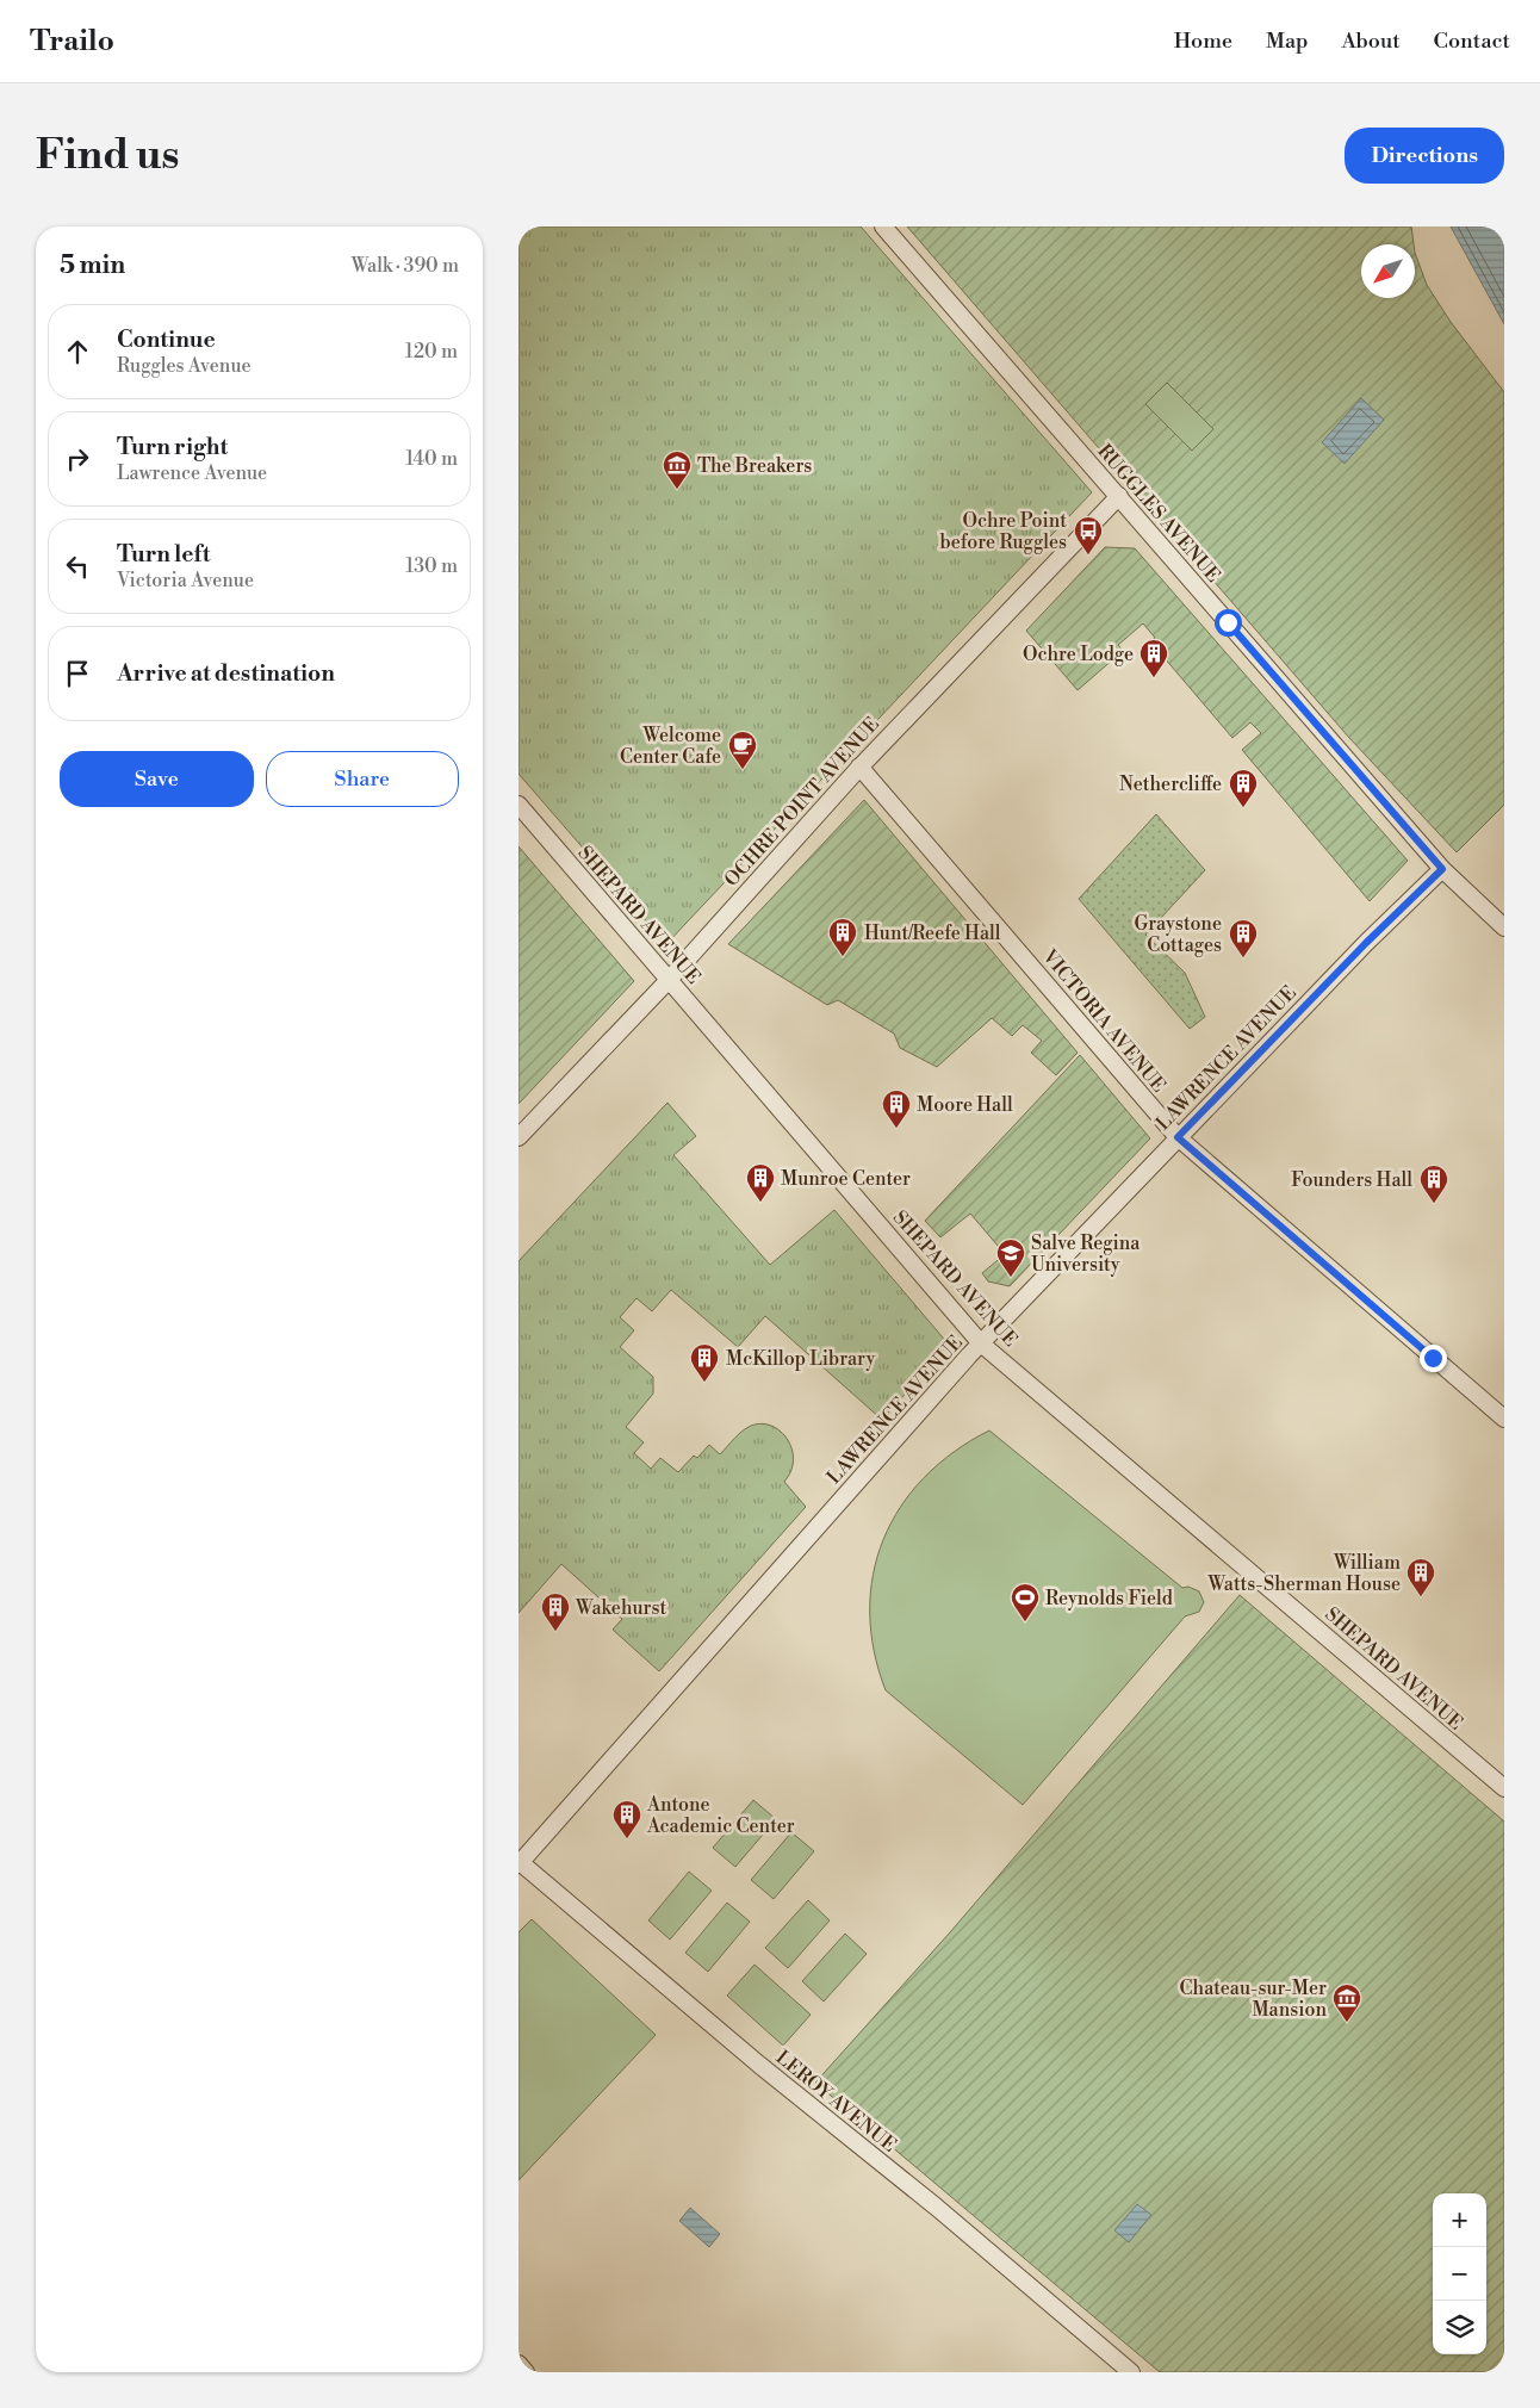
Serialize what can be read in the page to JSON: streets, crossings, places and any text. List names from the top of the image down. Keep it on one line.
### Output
{"streets":{"street":["RUGGLES AVENUE","OCHRE POINT AVENUE","SHEPARD AVENUE","VICTORIA AVENUE","LAWRENCE AVENUE","LEROY AVENUE"]},"crossings":[["RUGGLES AVENUE","OCHRE POINT AVENUE"],["RUGGLES AVENUE","LAWRENCE AVENUE"],["OCHRE POINT AVENUE","SHEPARD AVENUE"],["OCHRE POINT AVENUE","VICTORIA AVENUE"],["SHEPARD AVENUE","LAWRENCE AVENUE"],["VICTORIA AVENUE","LAWRENCE AVENUE"],["LAWRENCE AVENUE","LEROY AVENUE"]],"places":{"museum":["The Breakers","Chateau-sur-Mer Mansion"],"bus stop":["Ochre Point before Ruggles"],"building":["Ochre Lodge","Nethercliffe","Hunt/Reefe Hall","Graystone Cottages","Moore Hall","Munroe Center","Founders Hall","McKillop Library","William Watts-Sherman House","Wakehurst","Antone Academic Center"],"cafe":["Welcome Center Cafe"],"school or university":["Salve Regina University"],"sports":["Reynolds Field"]},"north":"bottom left","page":{"header":"Trailo","nav":["Home","Map","About","Contact"],"buttons":["Directions",["Save","Share"]],"title":"Find us","heading":["5 min","Walk · 390 m"],"list":[["Continue","Ruggles Avenue","120 m"],["Turn right","Lawrence Avenue","140 m"],["Turn left","Victoria Avenue","130 m"],"Arrive at destination"],"map_buttons":["+","−"]}}
